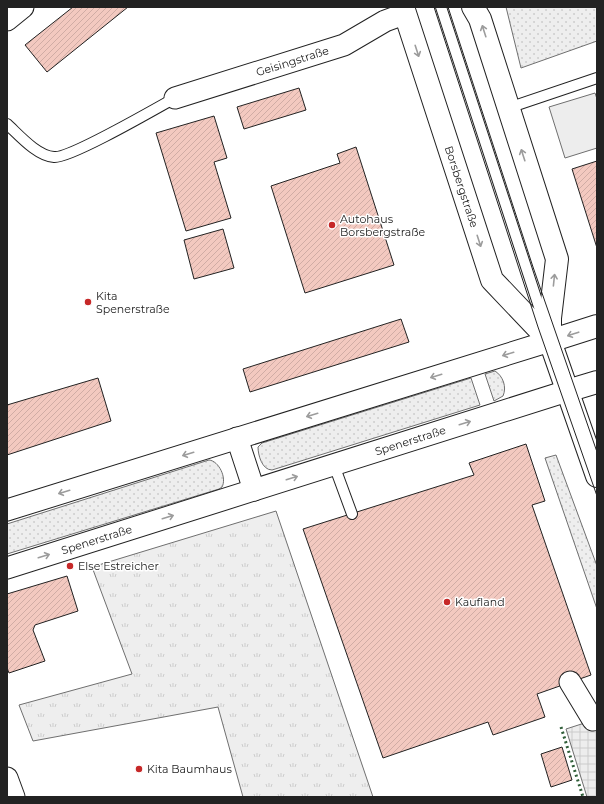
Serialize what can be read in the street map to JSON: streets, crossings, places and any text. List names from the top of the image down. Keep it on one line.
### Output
{"streets":{"main road":["Borsbergstraße"],"street":["Geisingstraße","Spenerstraße"]},"crossings":[["Geisingstraße","Borsbergstraße"],["Borsbergstraße","Spenerstraße"]],"places":["Autohaus Borsbergstraße","Kita Spenerstraße","Else Estreicher","Kaufland","Kita Baumhaus"]}
